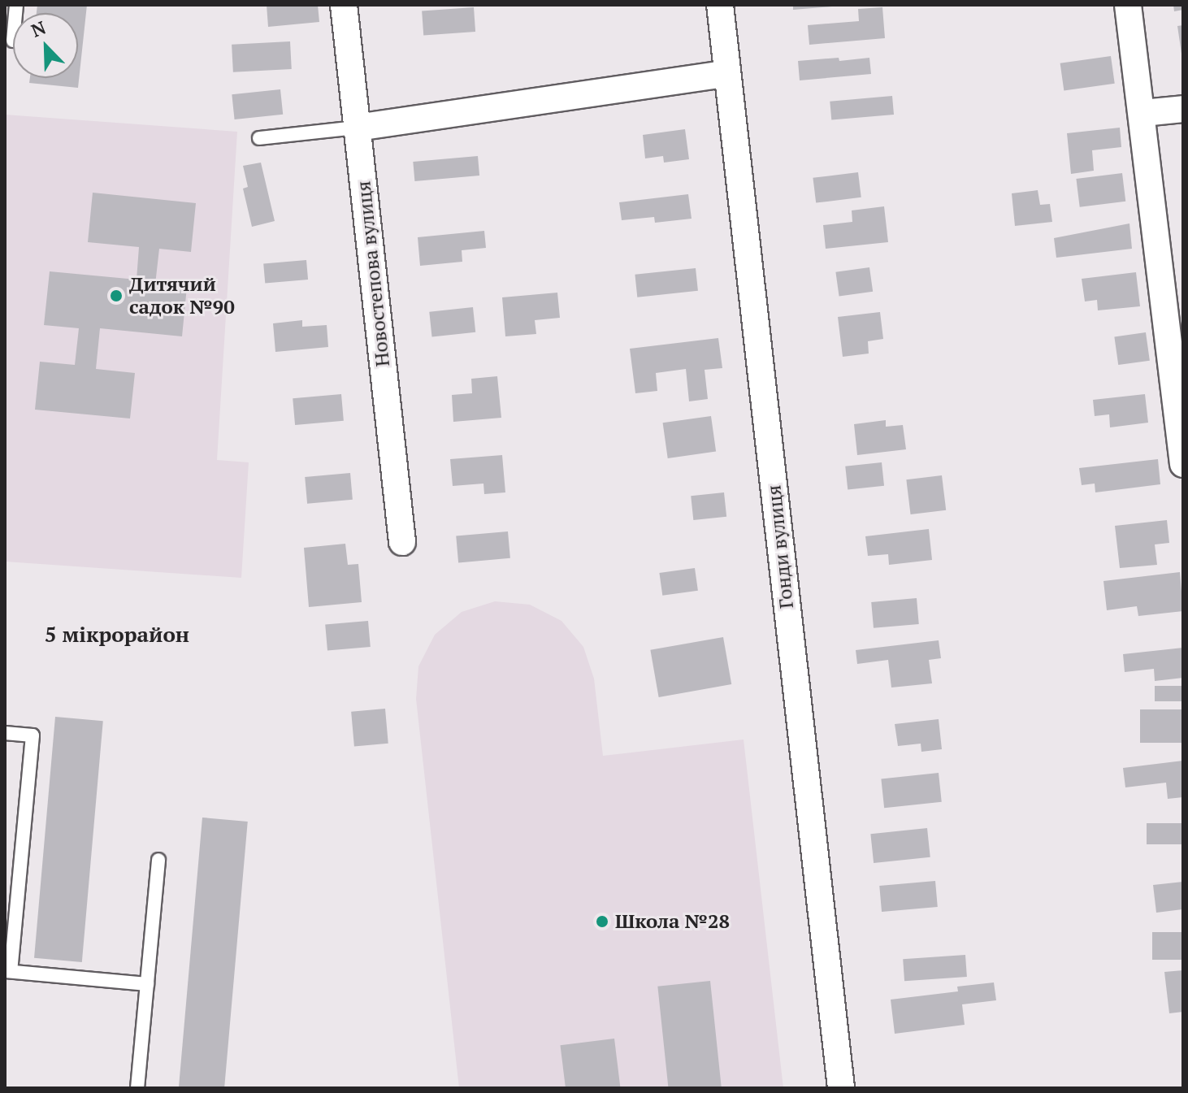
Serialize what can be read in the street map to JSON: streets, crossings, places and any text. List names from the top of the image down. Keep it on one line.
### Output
{"streets":{"street":["Новостепова вулиця","Гонди вулиця"]},"districts":["5 мікрорайон"],"places":["Дитячий садок №90","Школа №28"],"north":"top left"}
